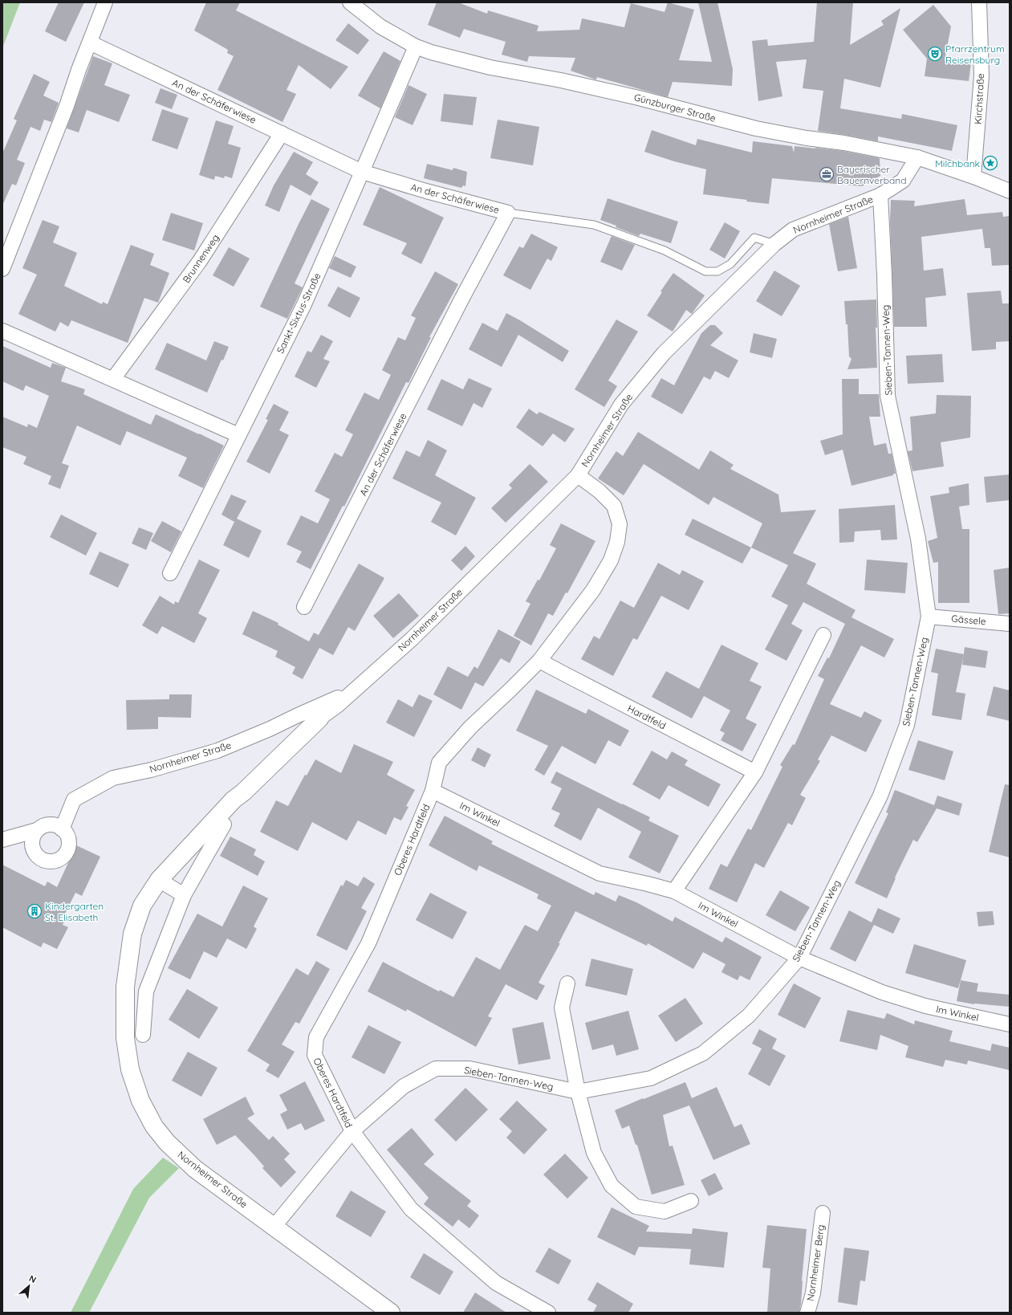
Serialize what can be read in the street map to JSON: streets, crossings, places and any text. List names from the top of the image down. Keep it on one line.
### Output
{"streets":{"street":["Kirchstraße","An der Schäferwiese","Günzburger Straße","Nornheimer Straße","Brunnenweg","Sankt-Sixtus-Straße","Sieben-Tannen-Weg","Gässele","Hardtfeld","Im Winkel","Oberes Hardtfeld","Nornheimer Berg"]},"crossings":[["Kirchstraße","Günzburger Straße"],["An der Schäferwiese","Brunnenweg"],["An der Schäferwiese","Sankt-Sixtus-Straße"],["Günzburger Straße","Nornheimer Straße"],["Günzburger Straße","Sankt-Sixtus-Straße"],["Nornheimer Straße","Sieben-Tannen-Weg"],["Sieben-Tannen-Weg","Gässele"],["Sieben-Tannen-Weg","Im Winkel"],["Sieben-Tannen-Weg","Oberes Hardtfeld"],["Im Winkel","Oberes Hardtfeld"]],"places":{"theatre":["Pfarrzentrum Reisensburg"],"place":["Milchbank"],"office":["Bayerischer Bauernverband"],"building":["Kindergarten St. Elisabeth"]},"north":"top right"}
